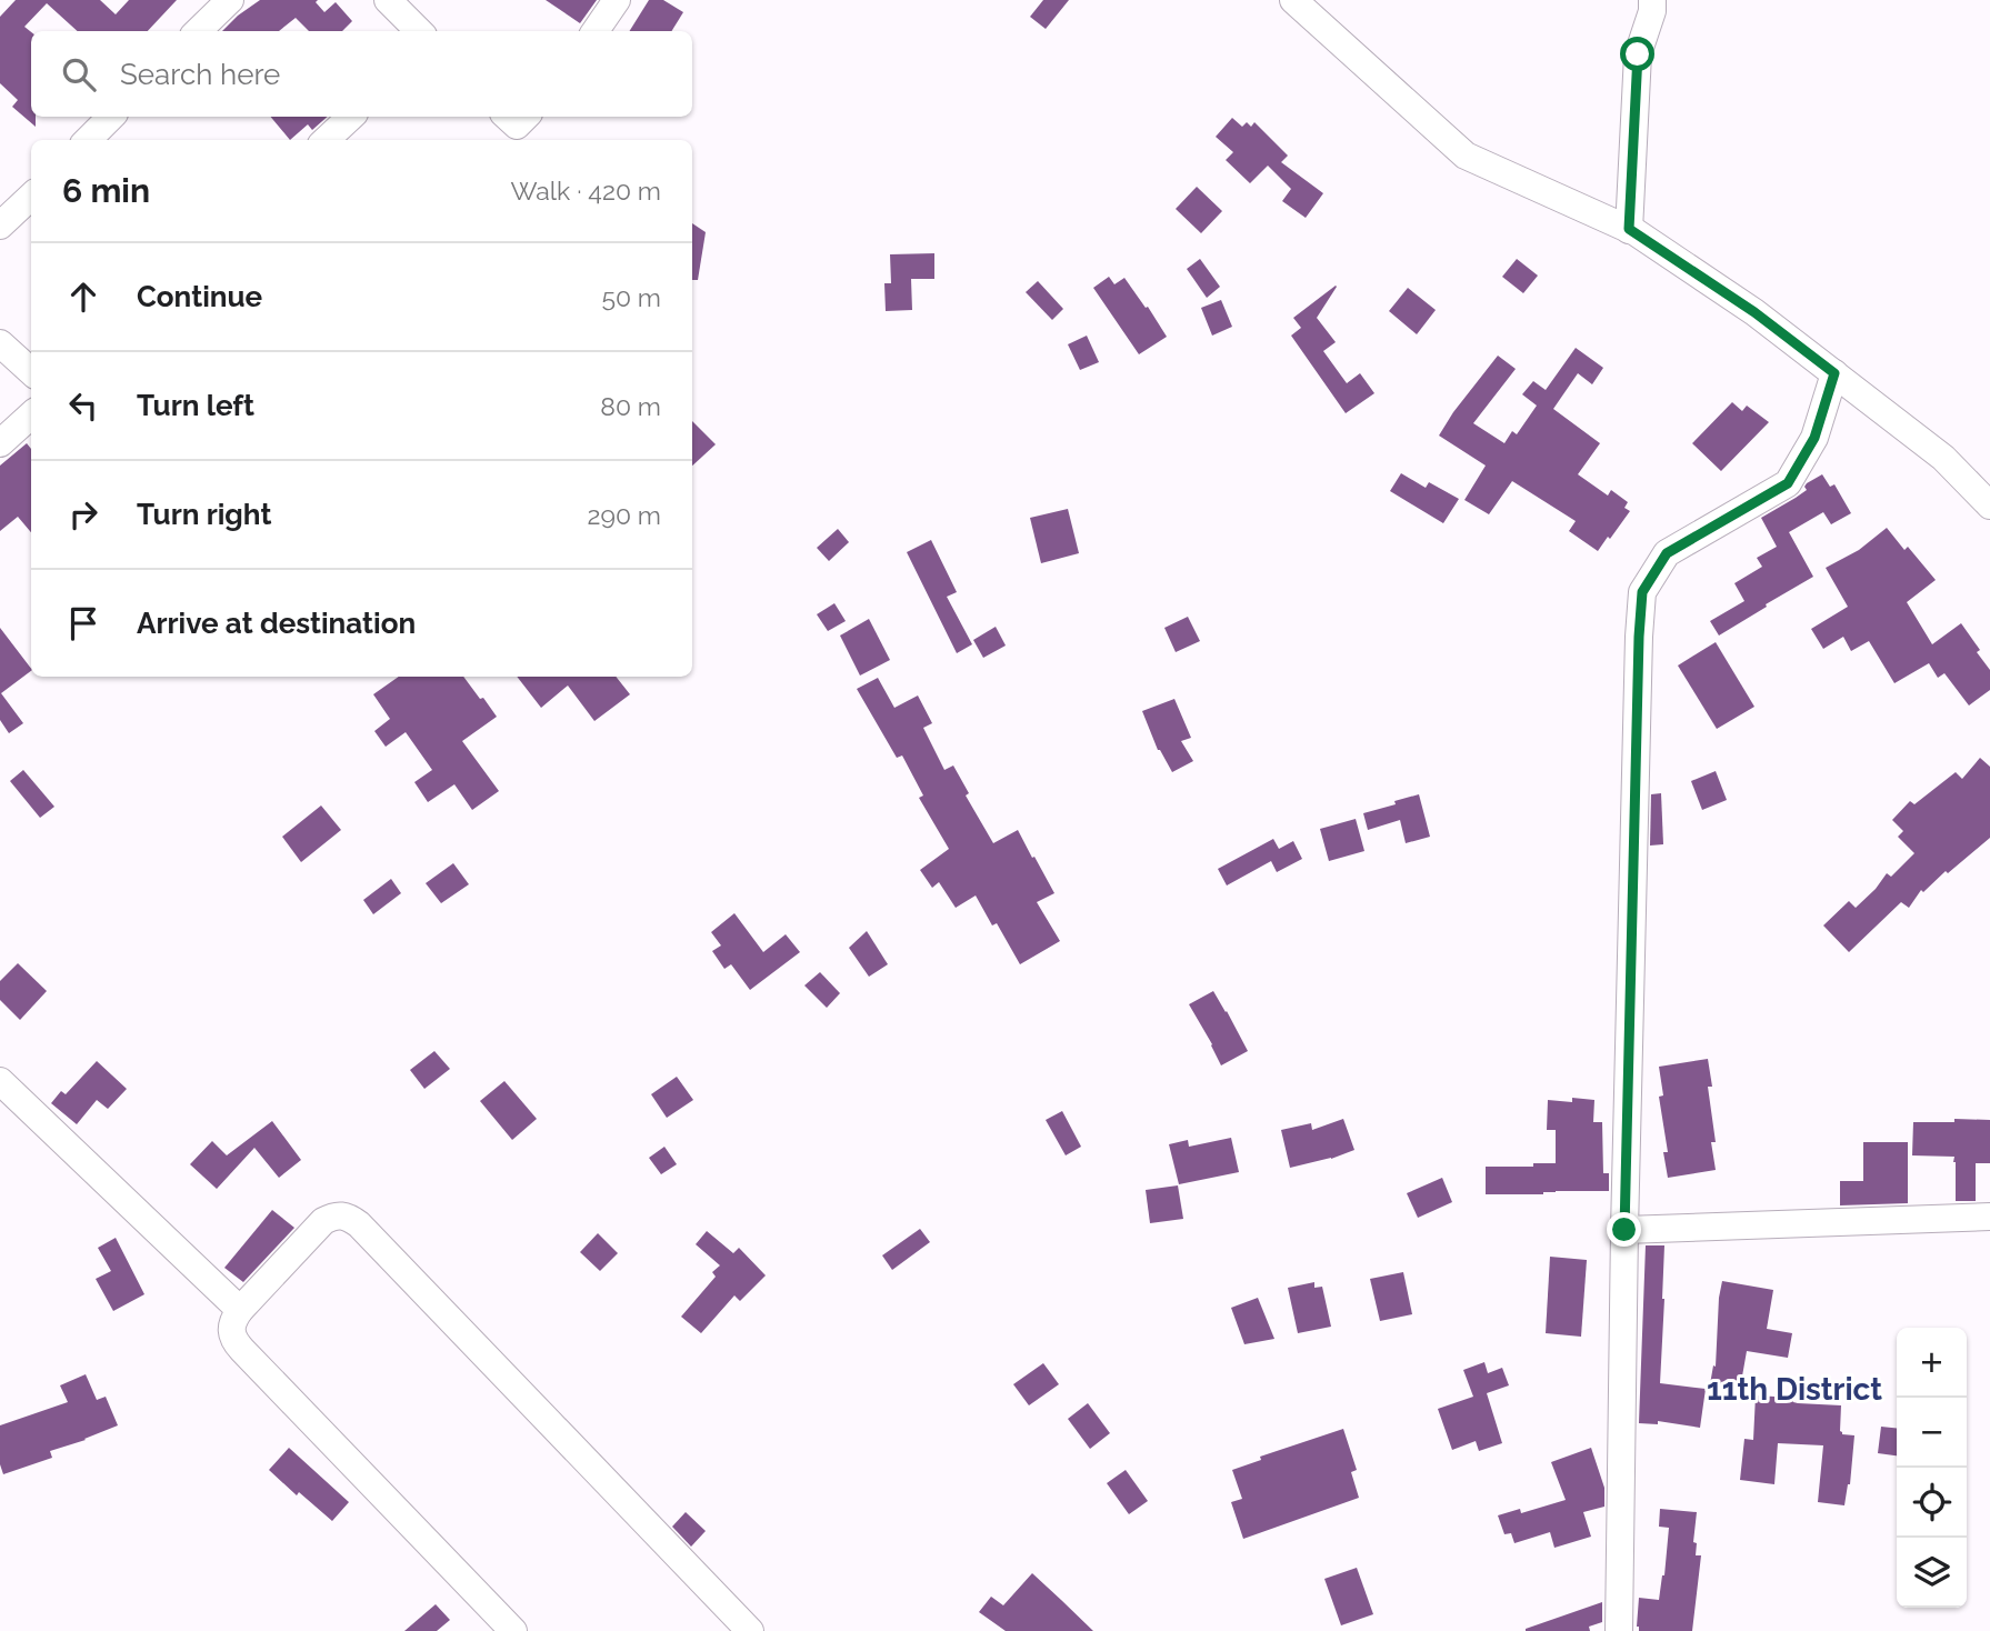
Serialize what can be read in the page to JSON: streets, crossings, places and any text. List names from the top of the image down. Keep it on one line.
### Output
{"districts":["11th District"],"page":{"search":"Search here","heading":["6 min","Walk · 420 m"],"list":[["Continue","50 m"],["Turn left","80 m"],["Turn right","290 m"],"Arrive at destination"],"map_buttons":["+","−"]}}
